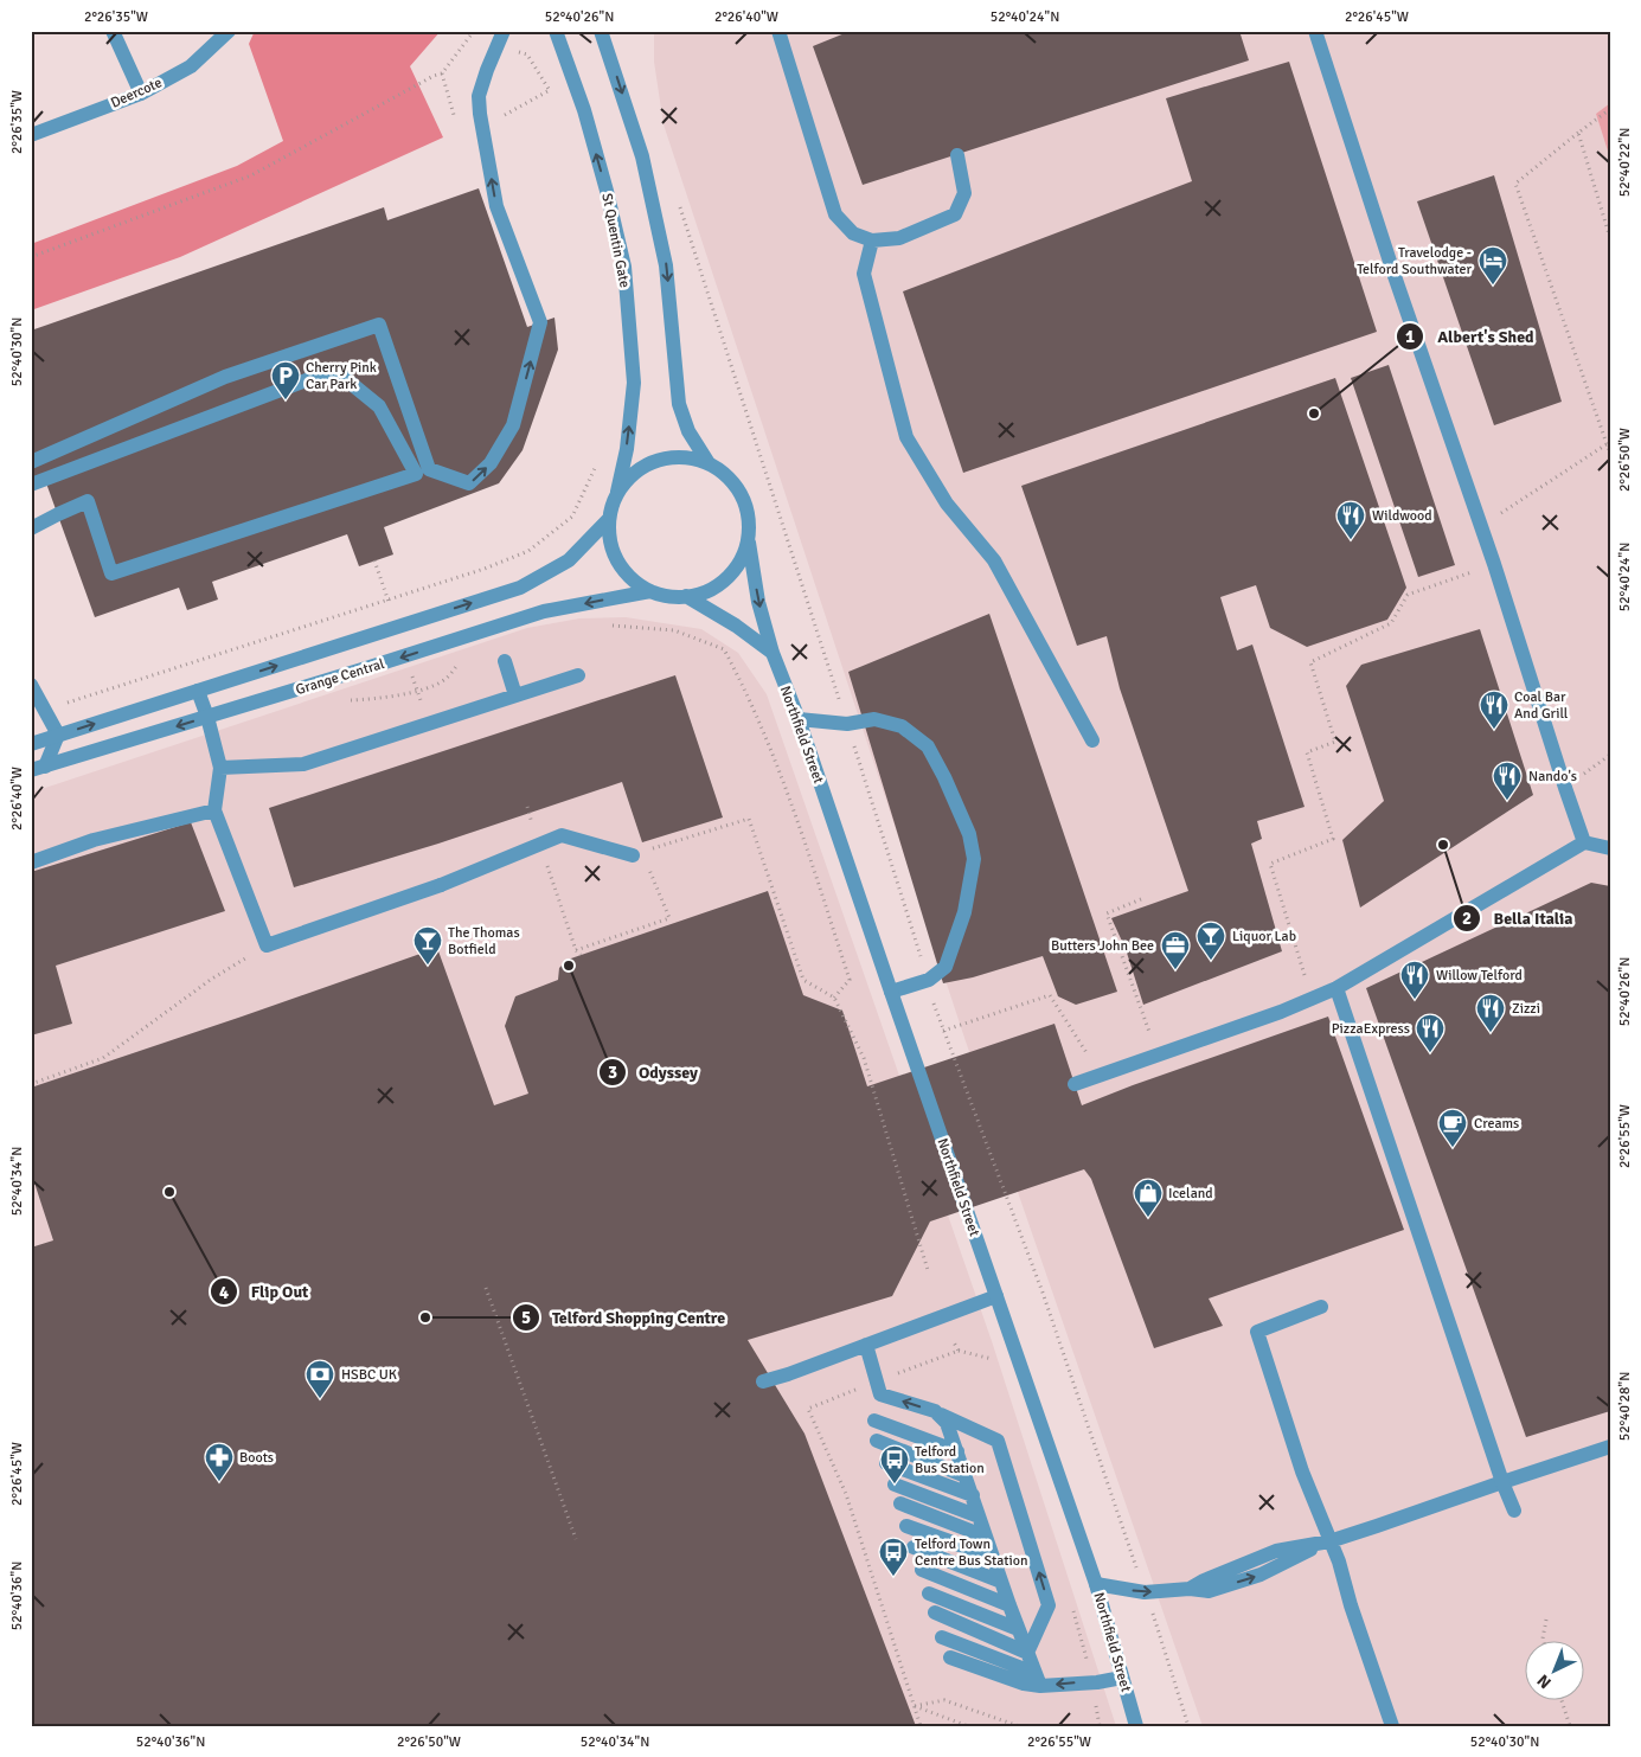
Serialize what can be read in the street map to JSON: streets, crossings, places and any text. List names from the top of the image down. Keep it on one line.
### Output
{"streets":{"street":["Deercote","St Quentin Gate","Grange Central","Northfield Street"]},"crossings":[["St Quentin Gate","Grange Central"],["St Quentin Gate","Northfield Street"],["Grange Central","Northfield Street"]],"places":{"hotel":["Travelodge - Telford Southwater"],"parking":["Cherry Pink Car Park"],"other":["Albert's Shed","Bella Italia","Odyssey","Flip Out","Telford Shopping Centre"],"restaurant":["Wildwood","Coal Bar And Grill","Nando's","Willow Telford","Zizzi","PizzaExpress"],"bar":["Liquor Lab","The Thomas Botfield"],"office":["Butters John Bee"],"cafe":["Creams"],"shop":["Iceland"],"bank":["HSBC UK"],"pharmacy":["Boots"],"bus stop":["Telford Bus Station","Telford Town Centre Bus Station"]},"north":"bottom left","coordinates":["2°26'35\"W","52°40'26\"N","2°26'40\"W","52°40'24\"N","2°26'45\"W","52°40'22\"N","52°40'30\"N","2°26'50\"W","2°26'55\"W","52°40'34\"N","52°40'28\"N","52°40'36\"N"]}
